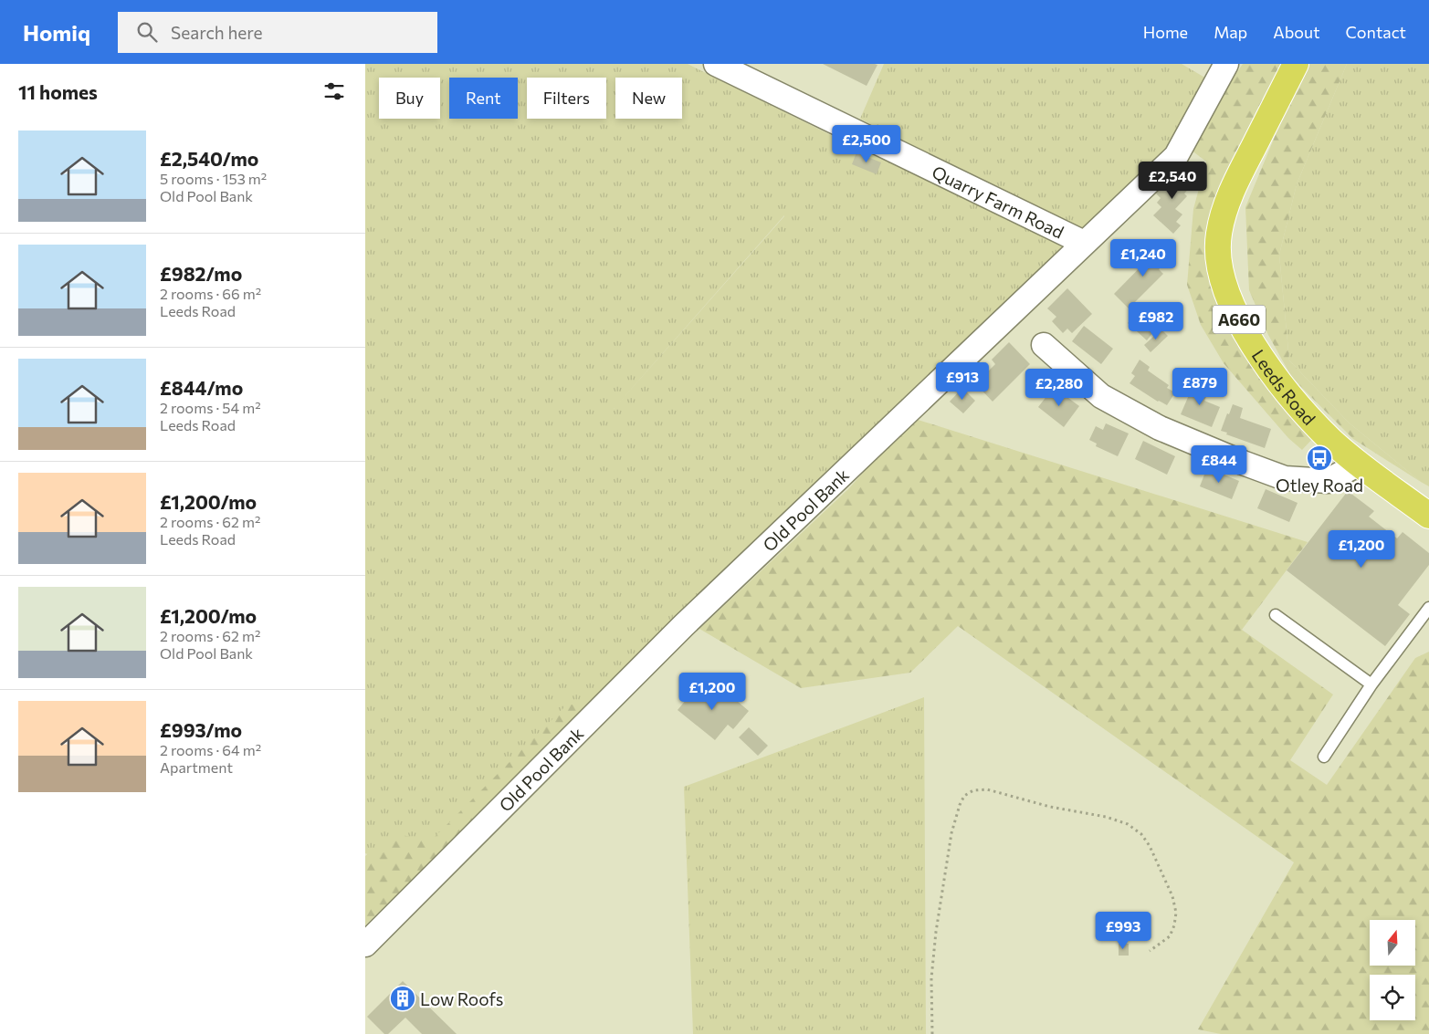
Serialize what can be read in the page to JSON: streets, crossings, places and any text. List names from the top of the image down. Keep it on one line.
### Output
{"streets":{"highway":["A660","Leeds Road"],"street":["Quarry Farm Road","Old Pool Bank"]},"crossings":[["Quarry Farm Road","Old Pool Bank"]],"places":{"bus stop":["Otley Road"],"building":["Low Roofs"]},"north":"top","page":{"header":"Homiq","search":"Search here","nav":["Home","Map","About","Contact"],"heading":"11 homes","chip":["Buy","Rent","Filters","New"],"list":[{"name":"£2,540/mo","note":"5 rooms · 153 m² · Old Pool Bank"},{"name":"£982/mo","note":"2 rooms · 66 m² · Leeds Road"},{"name":"£844/mo","note":"2 rooms · 54 m² · Leeds Road"},{"name":"£1,200/mo","note":"2 rooms · 62 m² · Leeds Road"},{"name":"£1,200/mo","note":"2 rooms · 62 m² · Old Pool Bank"},{"name":"£993/mo","note":"2 rooms · 64 m² · Apartment"}],"price":["£2,500","£2,540","£1,240","£982","£913","£879","£2,280","£844","£1,200","£1,200","£993"]}}
